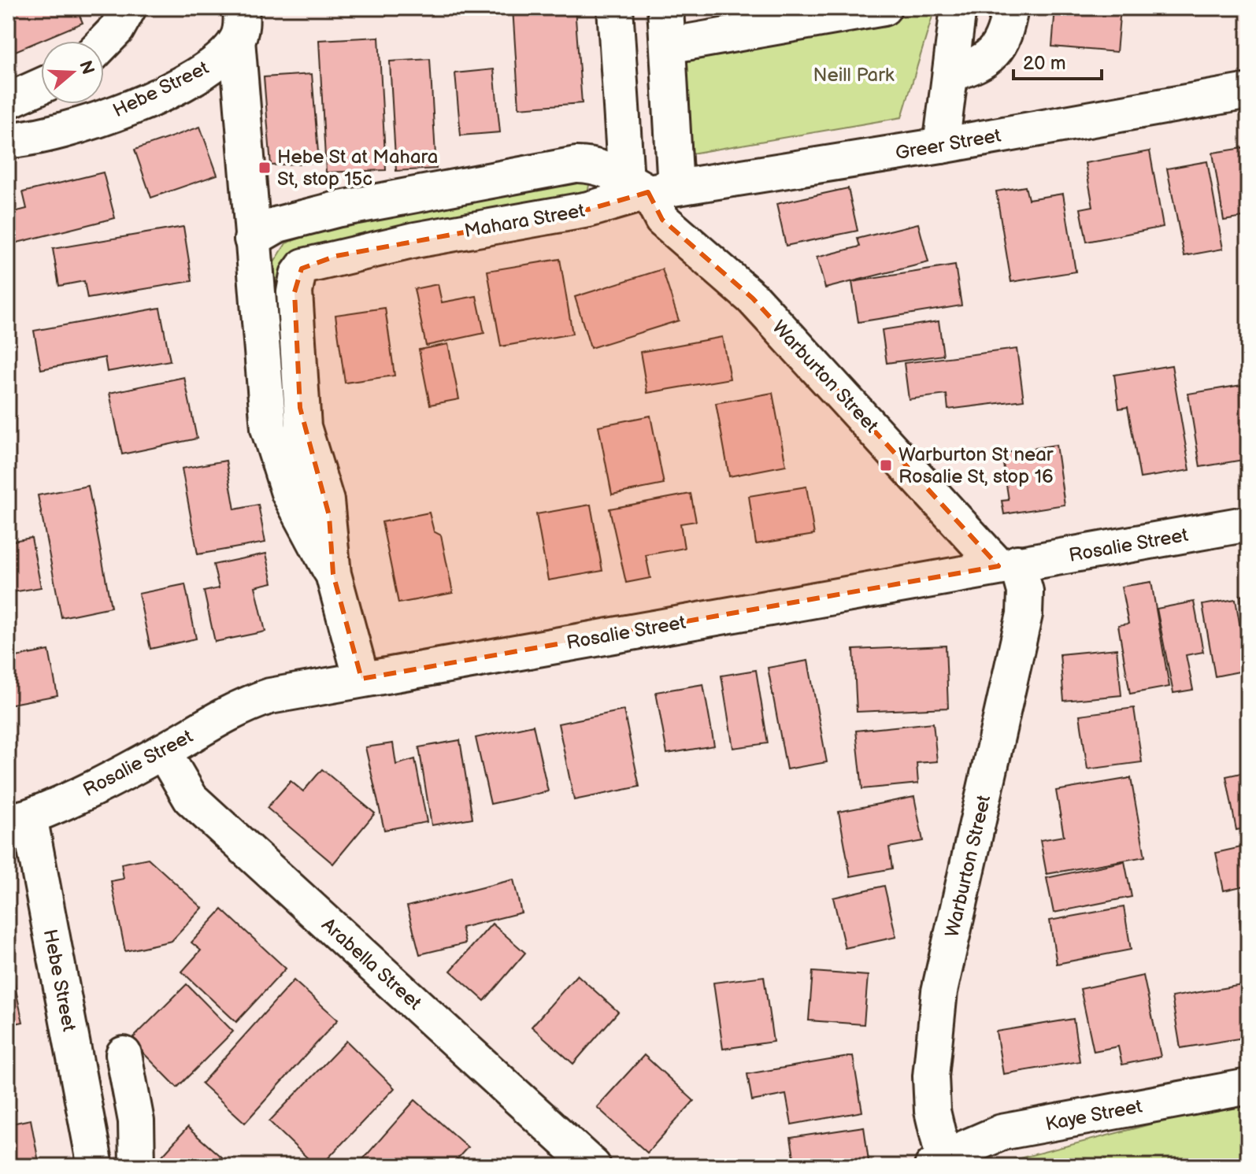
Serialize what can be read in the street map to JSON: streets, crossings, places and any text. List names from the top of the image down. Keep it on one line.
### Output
{"streets":{"street":["Hebe Street","Greer Street","Mahara Street","Warburton Street","Rosalie Street","Arabella Street","Kaye Street"]},"crossings":[["Hebe Street","Mahara Street"],["Hebe Street","Rosalie Street"],["Greer Street","Mahara Street"],["Greer Street","Warburton Street"],["Mahara Street","Warburton Street"],["Mahara Street","Rosalie Street"],["Warburton Street","Rosalie Street"],["Warburton Street","Kaye Street"],["Rosalie Street","Arabella Street"]],"parks":["Neill Park"],"places":{"transit":["Hebe St at Mahara St, stop 15c","Warburton St near Rosalie St, stop 16"]},"scale_bar":"20 m","north":"right"}
